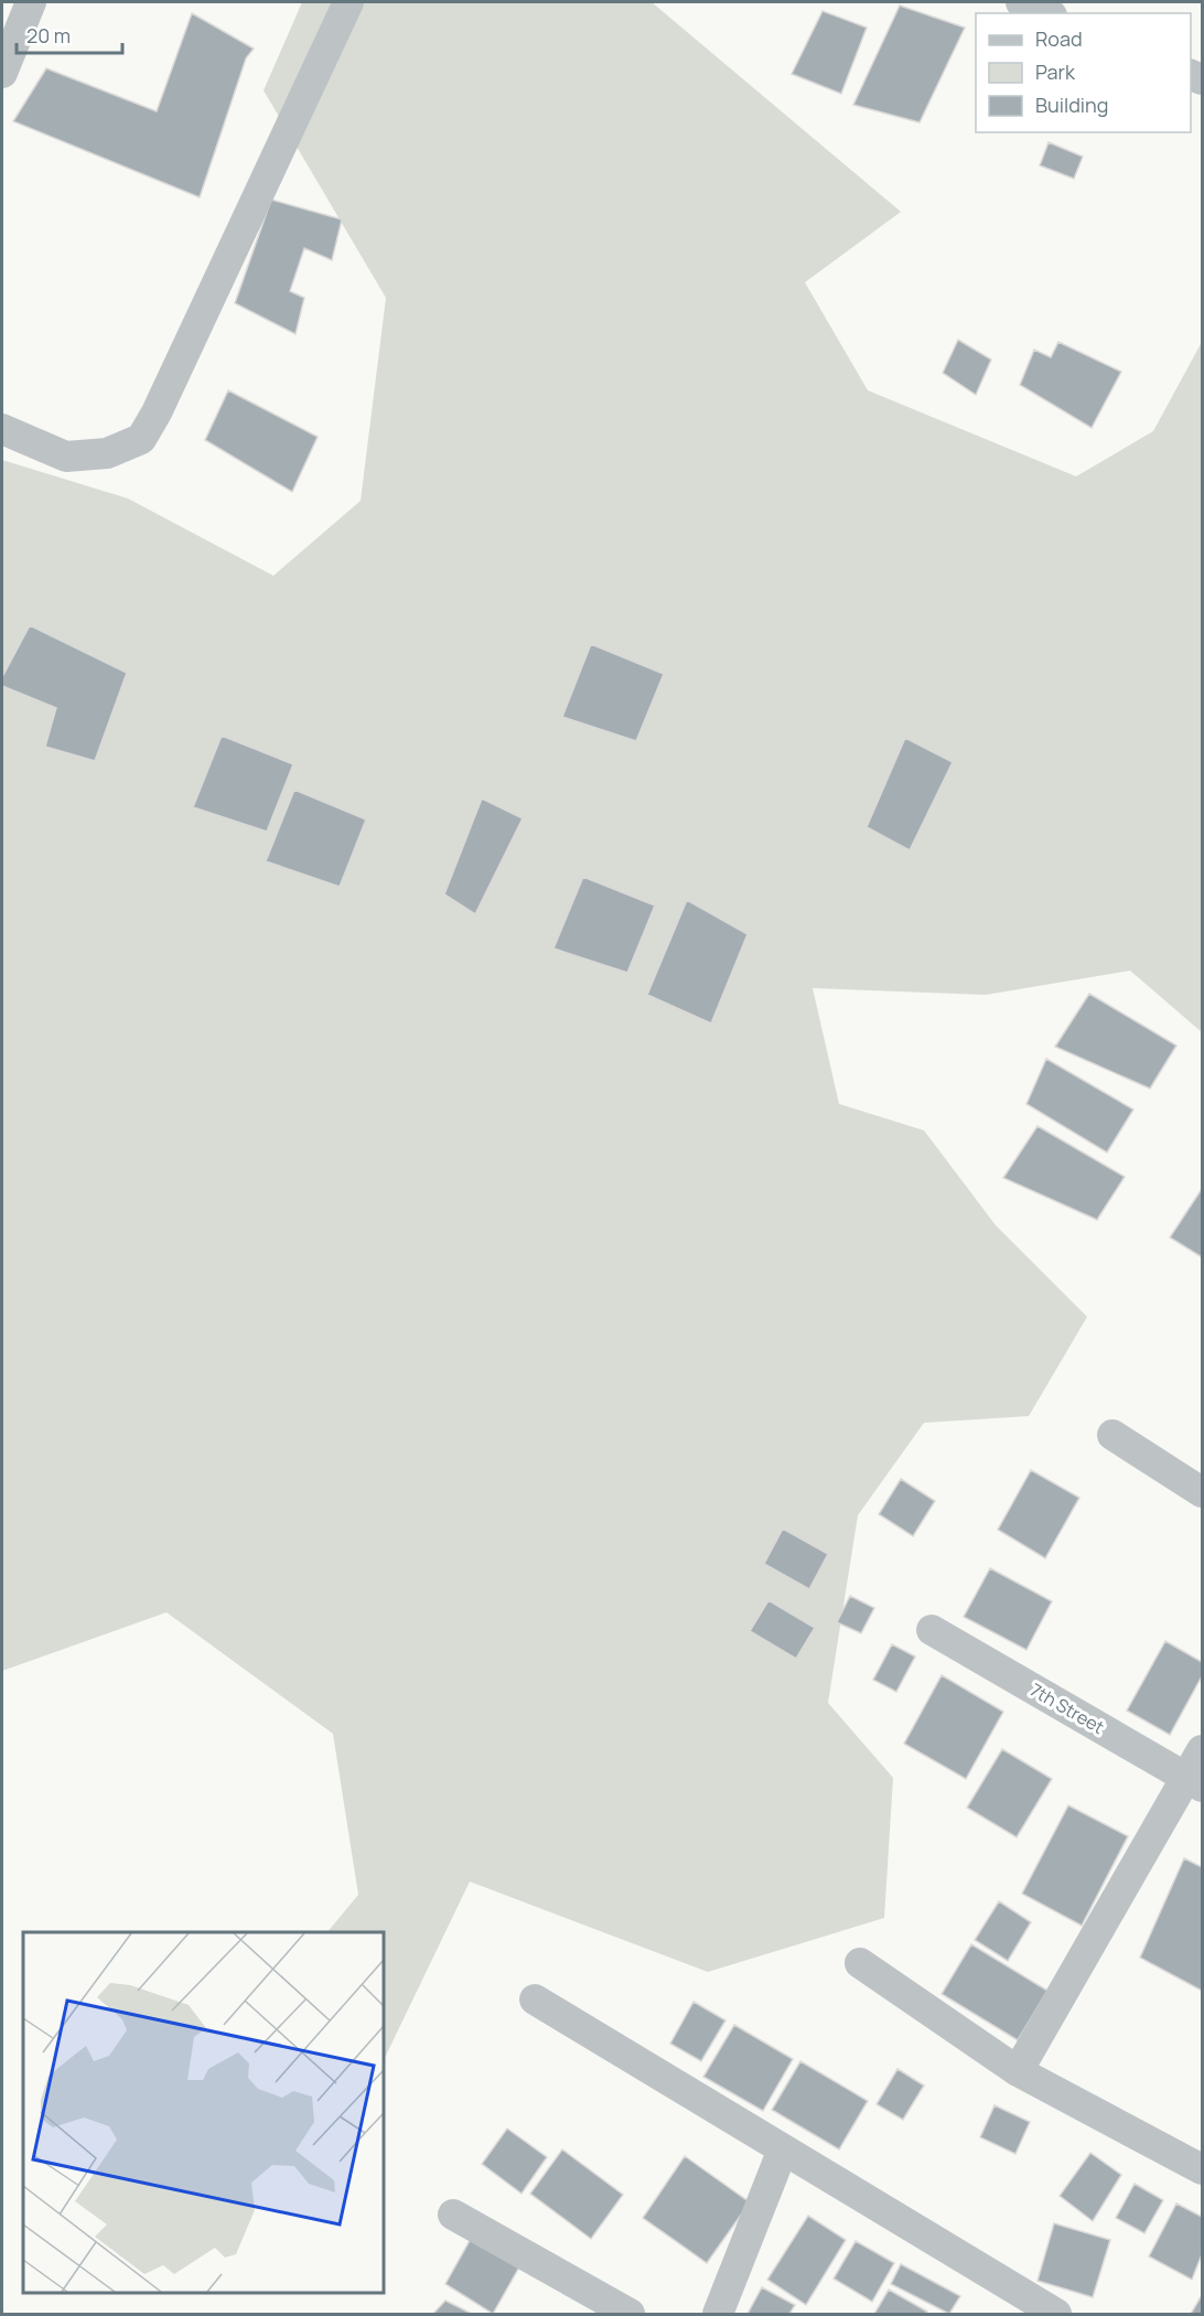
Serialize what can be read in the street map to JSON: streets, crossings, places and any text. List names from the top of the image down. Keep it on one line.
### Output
{"streets":{"street":["7th Street"]},"legend":["Road","Park","Building"],"scale_bar":"20 m"}
